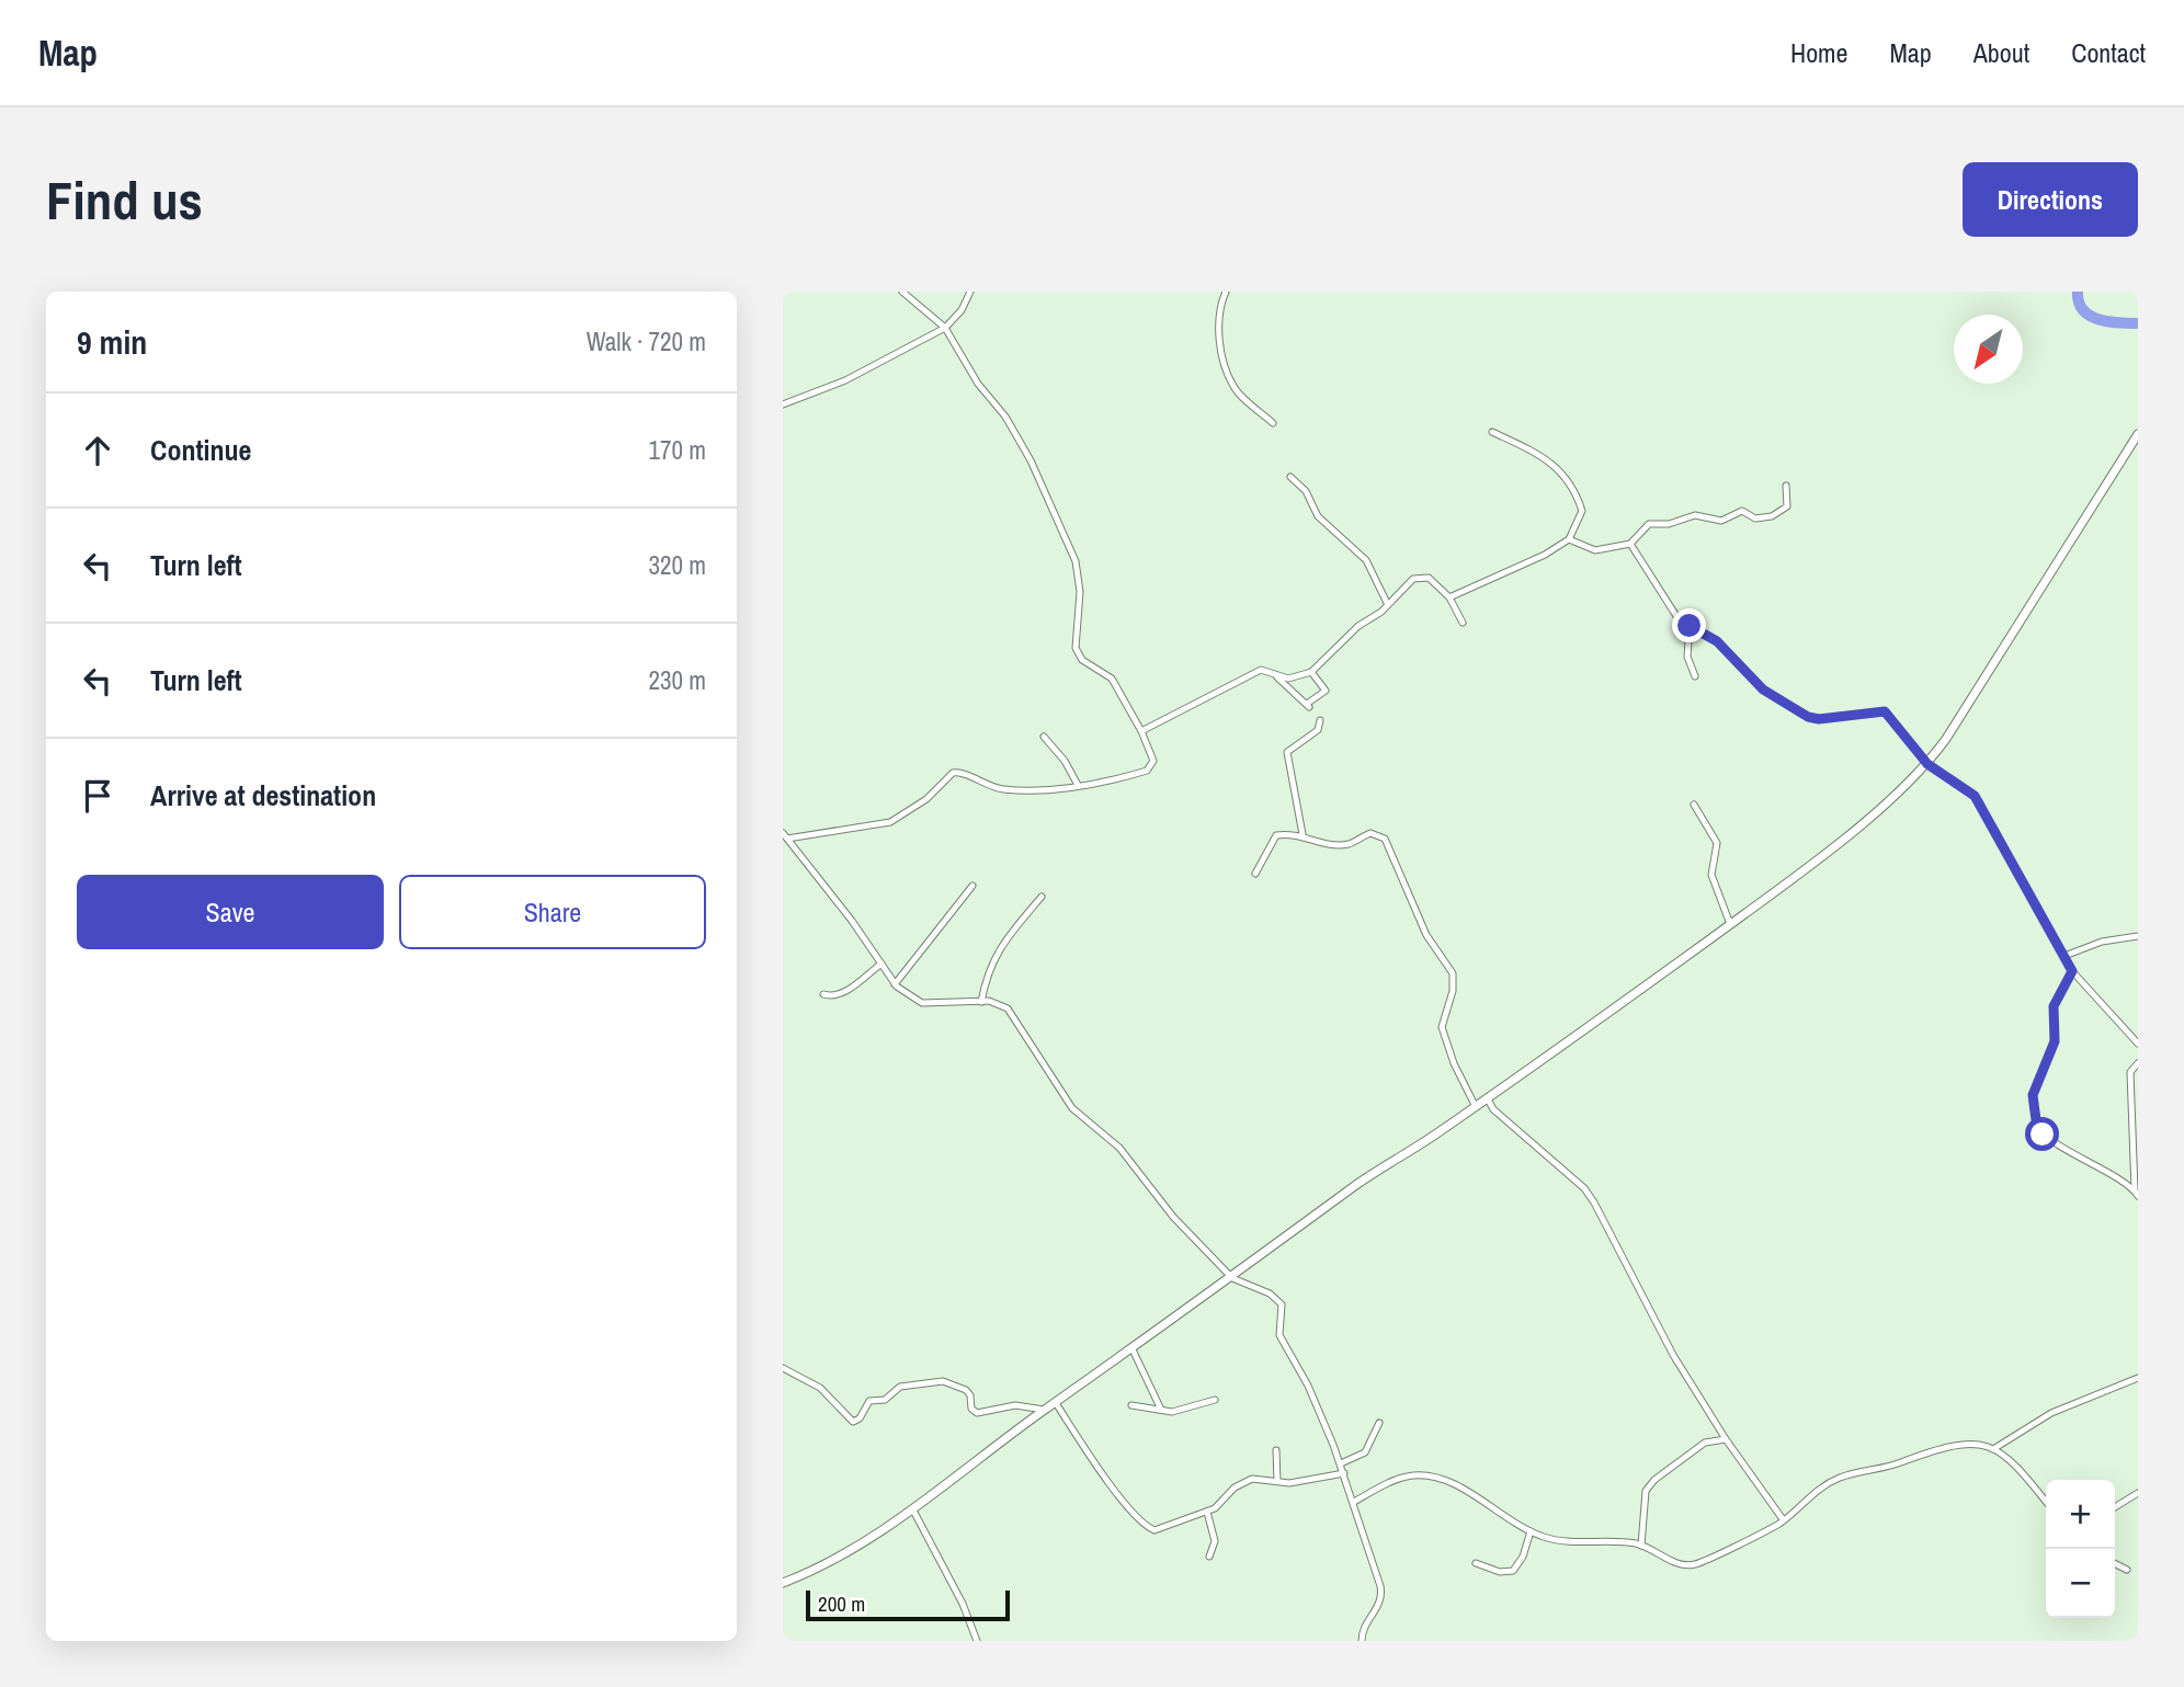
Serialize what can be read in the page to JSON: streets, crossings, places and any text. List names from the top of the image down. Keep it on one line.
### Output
{"scale_bar":"200 m","north":"bottom left","page":{"header":"Map","nav":["Home","Map","About","Contact"],"buttons":["Directions",["Save","Share"]],"title":"Find us","heading":["9 min","Walk · 720 m"],"list":[["Continue","170 m"],["Turn left","320 m"],["Turn left","230 m"],"Arrive at destination"],"map_buttons":["+","−"],"scale":"200 m"}}
